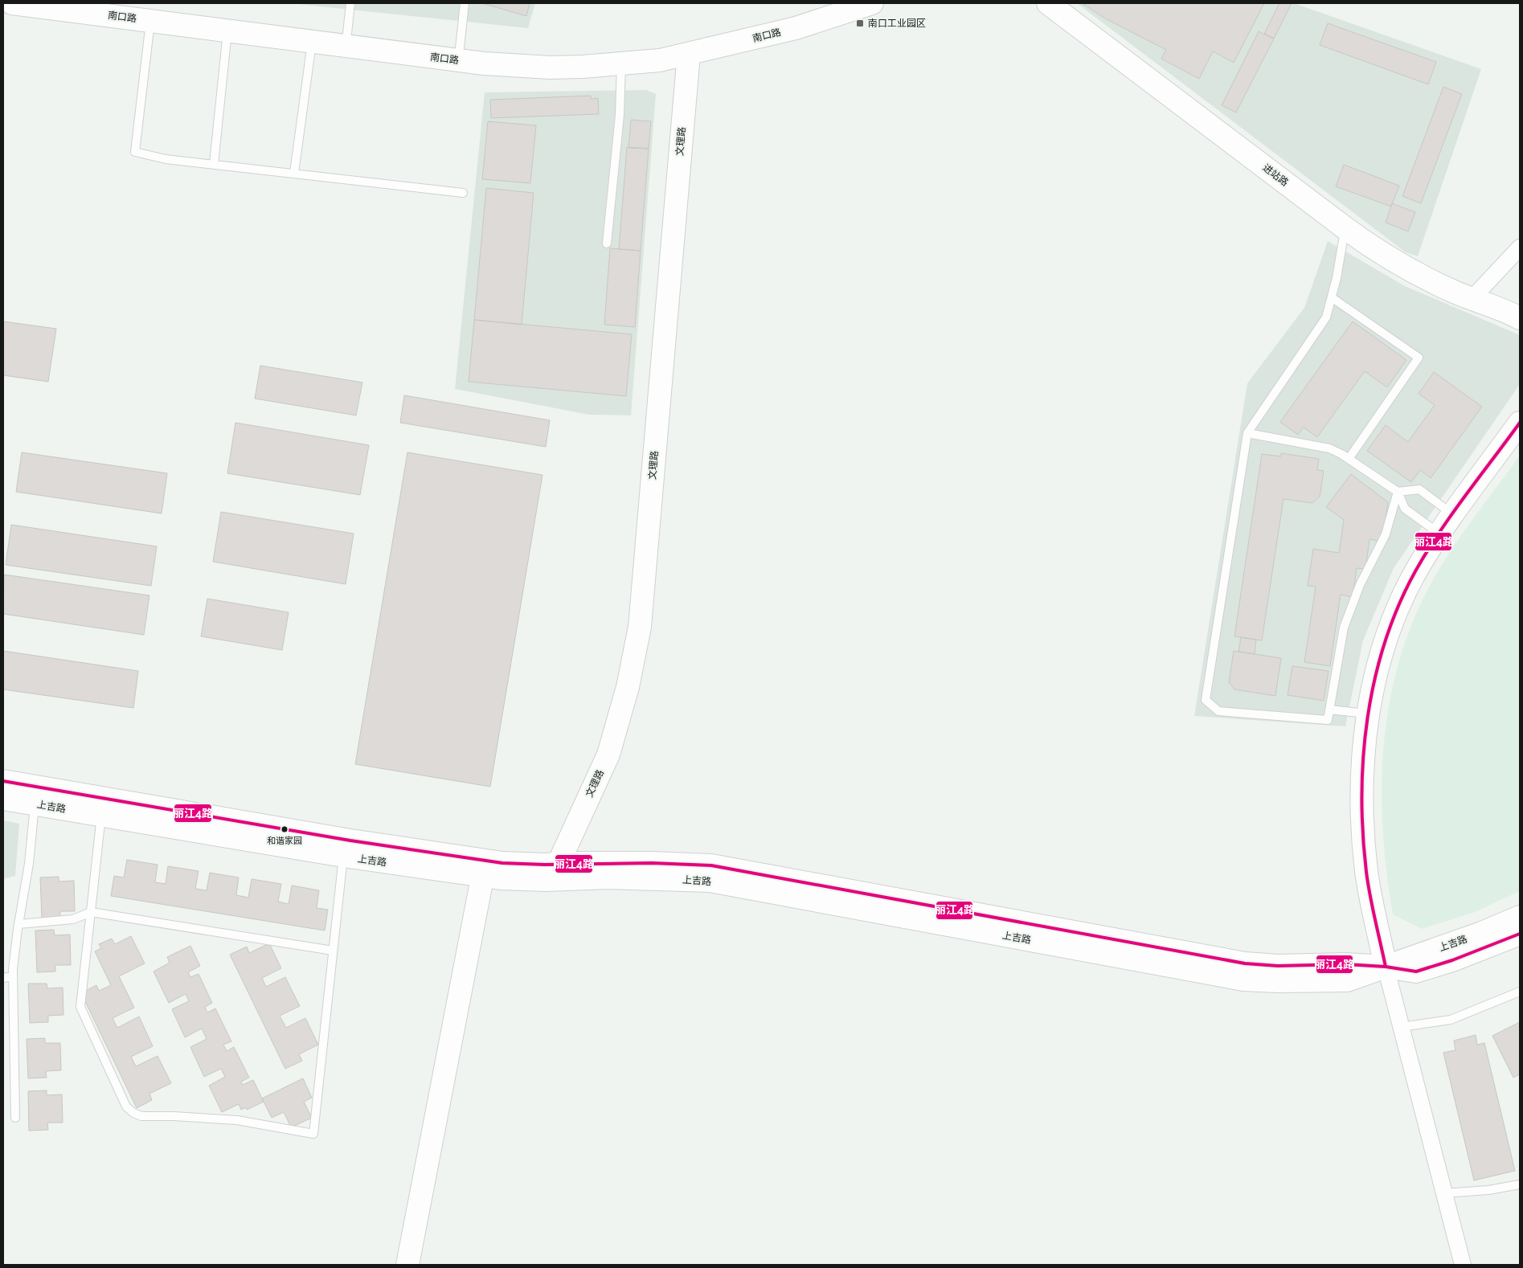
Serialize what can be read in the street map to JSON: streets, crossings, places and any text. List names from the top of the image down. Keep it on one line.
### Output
{"streets":{"main road":["南口路","文理路","进站路","上吉路"]},"crossings":[["南口路","文理路"],["文理路","上吉路"]],"places":{"transit":["南口工业园区"],"other":["和谐家园"]},"lines":["transit line 丽江4路"]}
